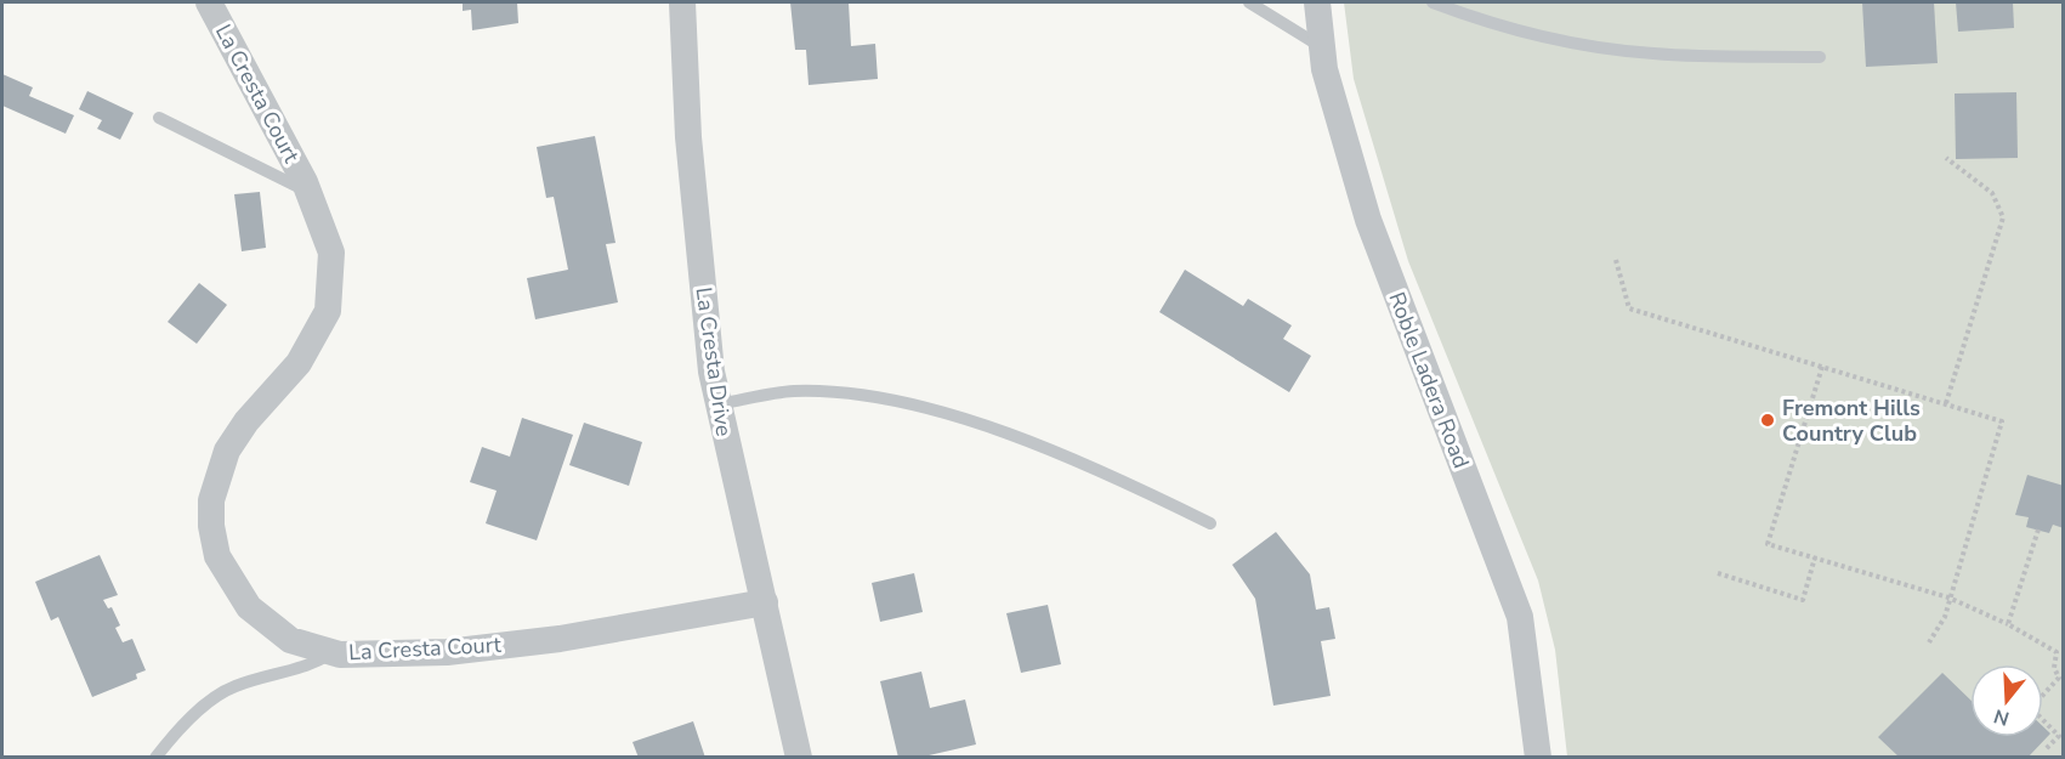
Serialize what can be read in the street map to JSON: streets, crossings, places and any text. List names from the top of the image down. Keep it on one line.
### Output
{"streets":{"street":["La Cresta Court","La Cresta Drive","Roble Ladera Road"]},"crossings":[["La Cresta Court","La Cresta Drive"]],"places":["Fremont Hills Country Club"],"north":"bottom"}
